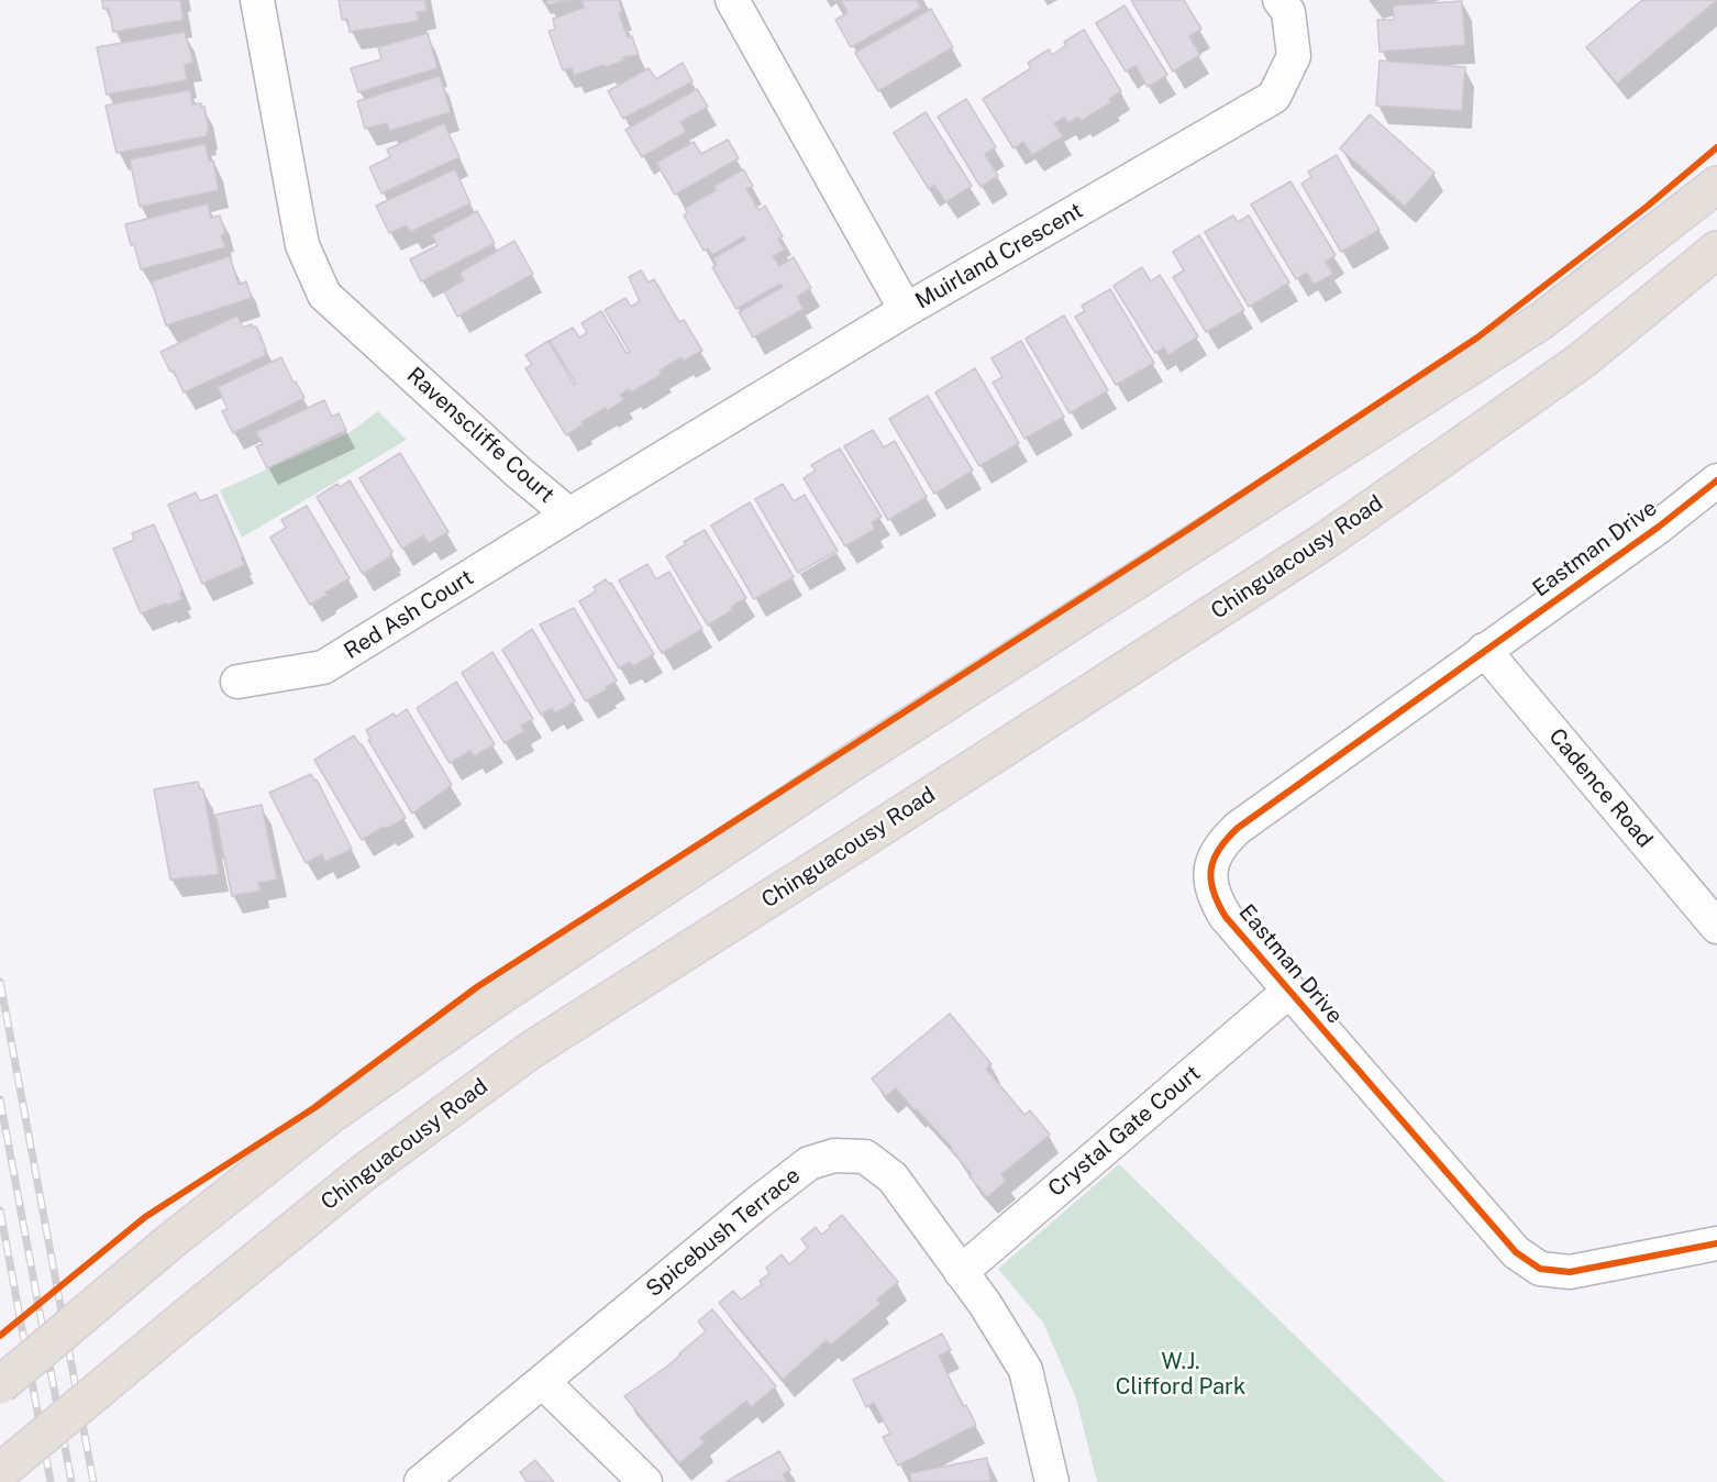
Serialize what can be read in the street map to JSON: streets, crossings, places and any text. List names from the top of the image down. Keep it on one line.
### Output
{"streets":{"main road":["Chinguacousy Road"],"street":["Muirland Crescent","Ravenscliffe Court","Eastman Drive","Red Ash Court","Cadence Road","Crystal Gate Court","Spicebush Terrace"]},"crossings":[["Muirland Crescent","Ravenscliffe Court"],["Ravenscliffe Court","Red Ash Court"],["Eastman Drive","Cadence Road"],["Eastman Drive","Crystal Gate Court"],["Crystal Gate Court","Spicebush Terrace"]],"parks":["W.J. Clifford Park"]}
